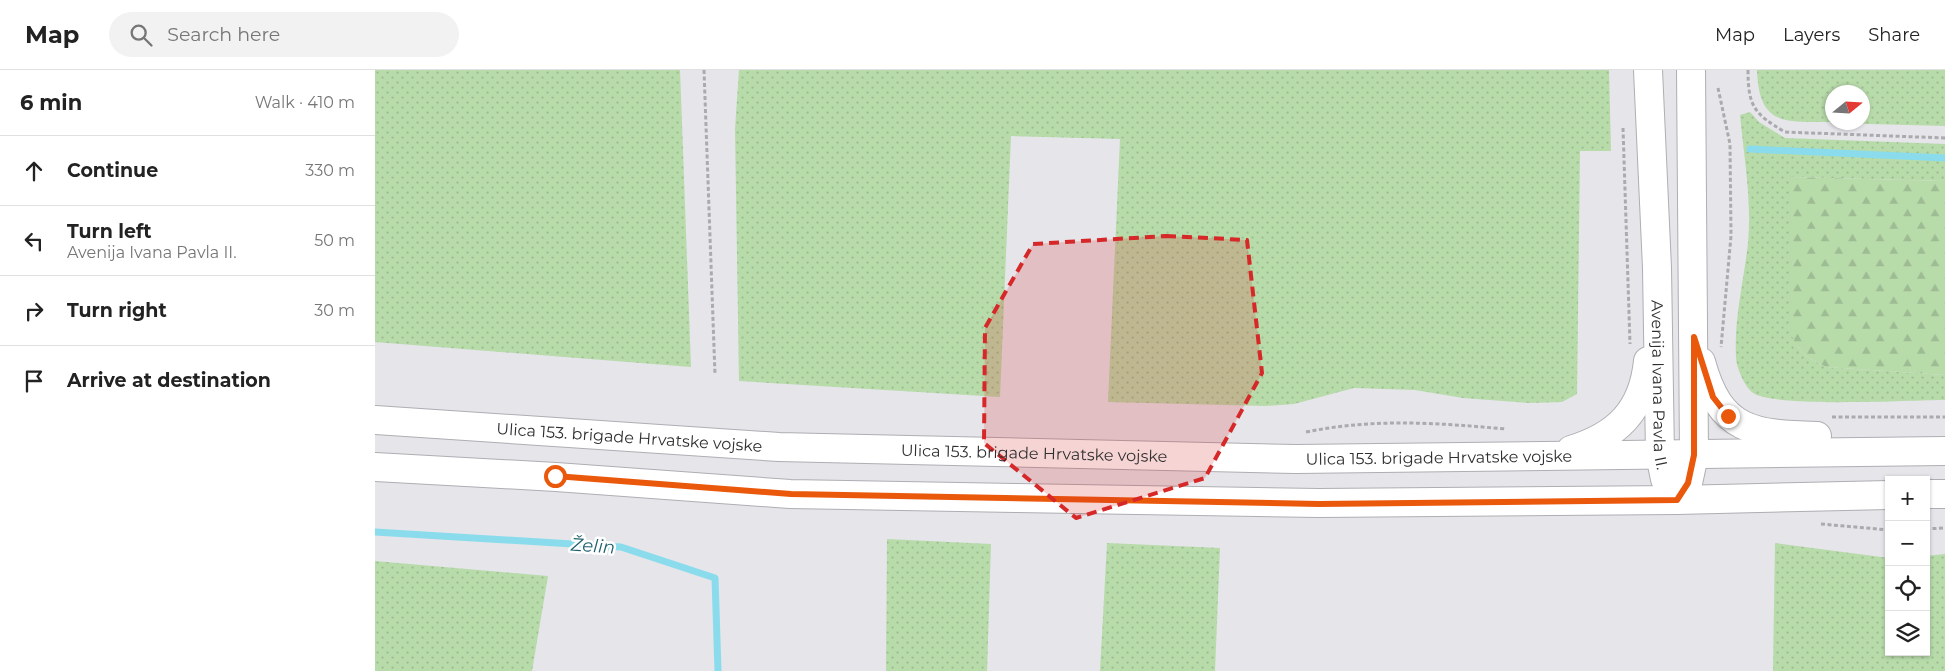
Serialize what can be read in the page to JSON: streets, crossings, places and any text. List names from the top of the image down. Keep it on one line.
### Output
{"streets":{"main road":["Avenija Ivana Pavla II.","Ulica 153. brigade Hrvatske vojske"]},"crossings":[["Avenija Ivana Pavla II.","Ulica 153. brigade Hrvatske vojske"]],"water":["Želin"],"north":"right","page":{"header":"Map","search":"Search here","nav":["Map","Layers","Share"],"heading":["6 min","Walk · 410 m"],"list":[["Continue","330 m"],["Turn left","Avenija Ivana Pavla II.","50 m"],["Turn right","30 m"],"Arrive at destination"],"map_buttons":["+","−"]}}
